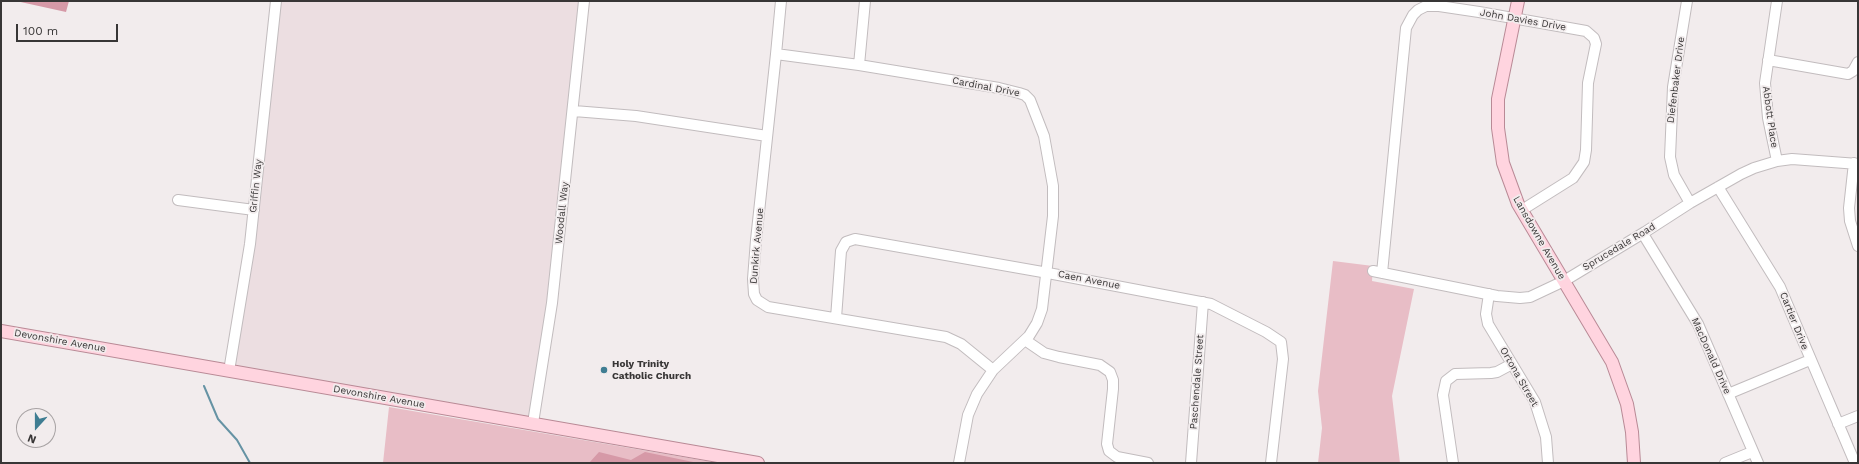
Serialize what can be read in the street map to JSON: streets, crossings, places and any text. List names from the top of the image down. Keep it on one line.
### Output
{"streets":{"main road":["Lansdowne Avenue","Devonshire Avenue"],"street":["John Davies Drive","Diefenbaker Drive","Cardinal Drive","Abbott Place","Griffin Way","Woodall Way","Dunkirk Avenue","Sprucedale Road","Caen Avenue","Cartier Drive","MacDonald Drive","Ortona Street","Paschendale Street"]},"crossings":[["John Davies Drive","Lansdowne Avenue"],["John Davies Drive","Sprucedale Road"],["Diefenbaker Drive","Sprucedale Road"],["Cardinal Drive","Dunkirk Avenue"],["Cardinal Drive","Caen Avenue"],["Abbott Place","Sprucedale Road"],["Griffin Way","Devonshire Avenue"],["Woodall Way","Devonshire Avenue"],["Lansdowne Avenue","Sprucedale Road"],["Dunkirk Avenue","Caen Avenue"],["Sprucedale Road","Cartier Drive"],["Sprucedale Road","MacDonald Drive"],["Sprucedale Road","Ortona Street"],["Caen Avenue","Paschendale Street"]],"places":["Holy Trinity Catholic Church"],"scale_bar":"100 m","north":"bottom"}
